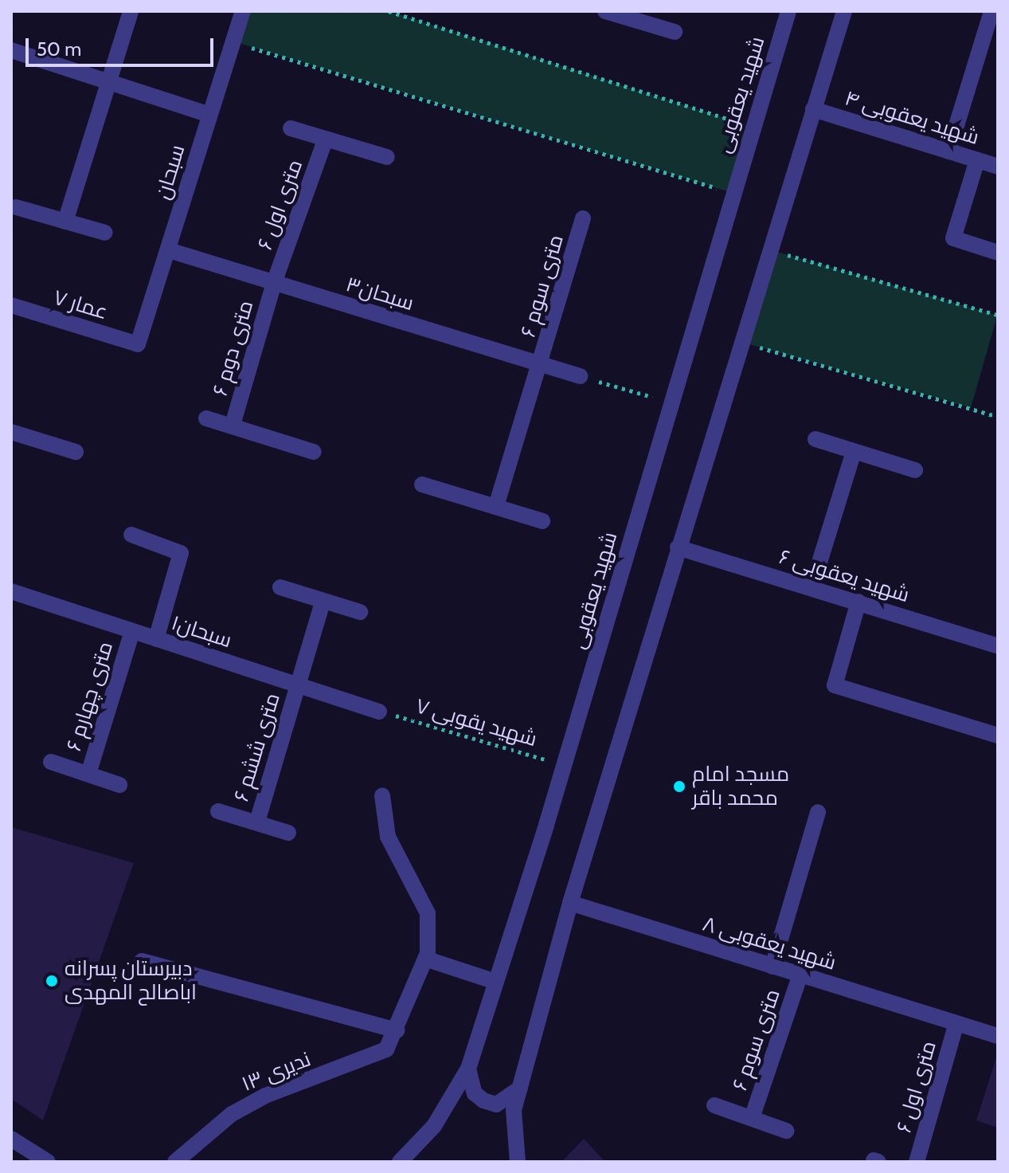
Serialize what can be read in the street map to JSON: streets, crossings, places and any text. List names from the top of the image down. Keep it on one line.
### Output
{"streets":{"street":["شهید یعقوبی","شهید یعقوبی ۴","سبحان","۶ متری اول","۶ متری سوم","سبحان۳","عمار ۷","۶ متری دوم","شهید یعقوبی ۶","سبحان۱","۶ متری چهارم","۶ متری ششم","شهید یعقوبی ۸","ندیری ۱۳"],"path":["شهید یقوبی ۷"]},"crossings":[["شهید یعقوبی","شهید یقوبی ۷"],["سبحان","سبحان۳"],["سبحان","عمار ۷"],["۶ متری اول","سبحان۳"],["۶ متری اول","۶ متری دوم"],["۶ متری اول","شهید یعقوبی ۸"],["۶ متری سوم","سبحان۳"],["۶ متری سوم","شهید یعقوبی ۸"],["سبحان۳","۶ متری دوم"],["سبحان۱","۶ متری چهارم"],["سبحان۱","شهید یقوبی ۷"],["سبحان۱","۶ متری ششم"]],"places":["مسجد امام محمد باقر","دبیرستان پسرانه اباصالح المهدی"],"scale_bar":"50 m"}
